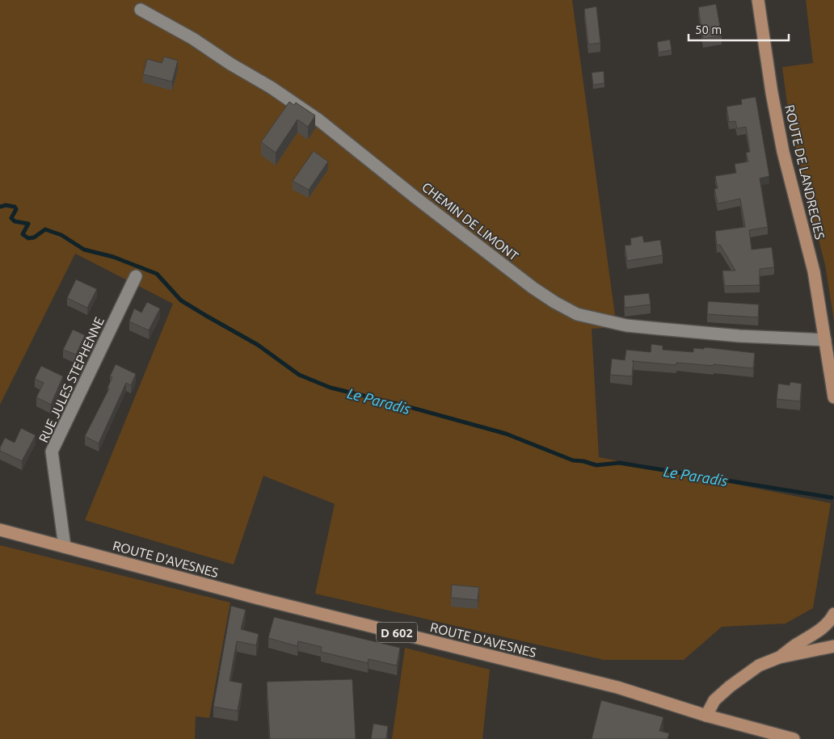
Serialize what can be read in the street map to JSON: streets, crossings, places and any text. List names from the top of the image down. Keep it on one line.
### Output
{"streets":{"main road":["ROUTE DE LANDRECIES","ROUTE D'AVESNES","D 602"],"street":["CHEMIN DE LIMONT","RUE JULES STEPHENNE"]},"crossings":[["ROUTE DE LANDRECIES","CHEMIN DE LIMONT"],["RUE JULES STEPHENNE","ROUTE D'AVESNES"]],"water":["Le Paradis"],"scale_bar":"50 m"}
